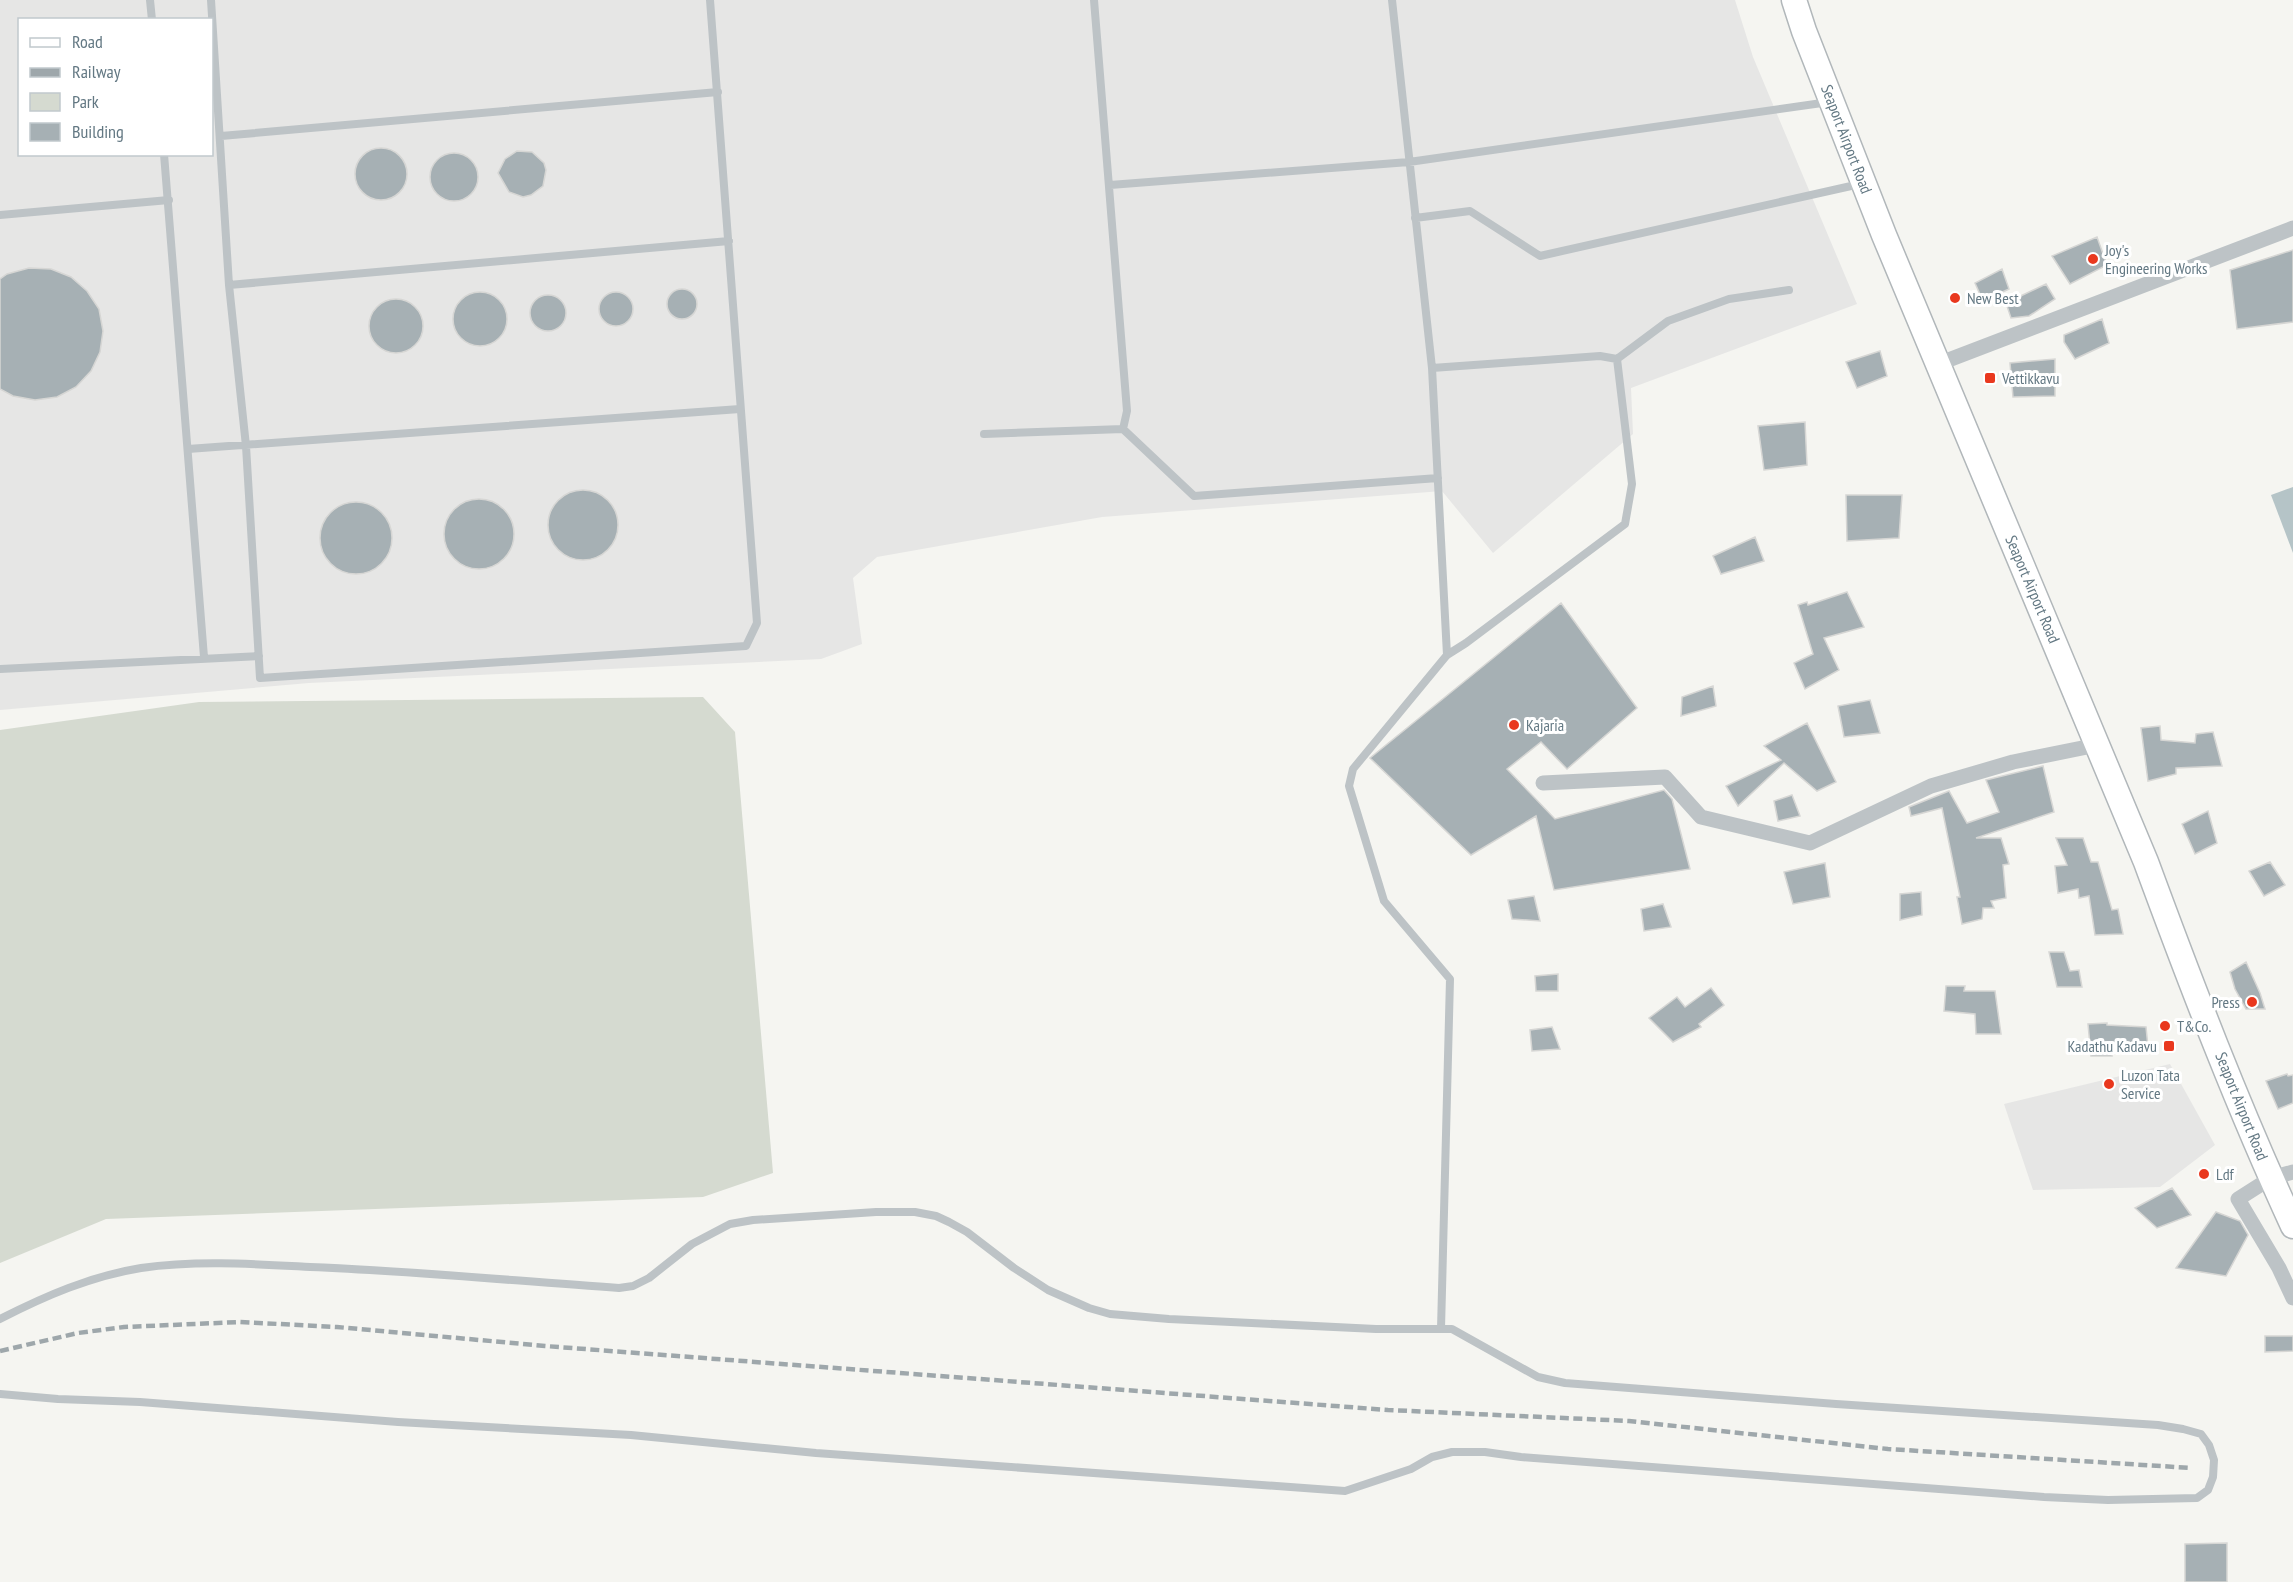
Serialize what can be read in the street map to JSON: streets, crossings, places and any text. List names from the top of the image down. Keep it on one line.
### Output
{"streets":{"main road":["Seaport Airport Road"]},"places":{"other":["Joy's Engineering Works","New Best","Kajaria","Press","T&Co.","Luzon Tata Service","Ldf"],"transit":["Vettikkavu","Kadathu Kadavu"]},"legend":["Road","Railway","Park","Building"]}
